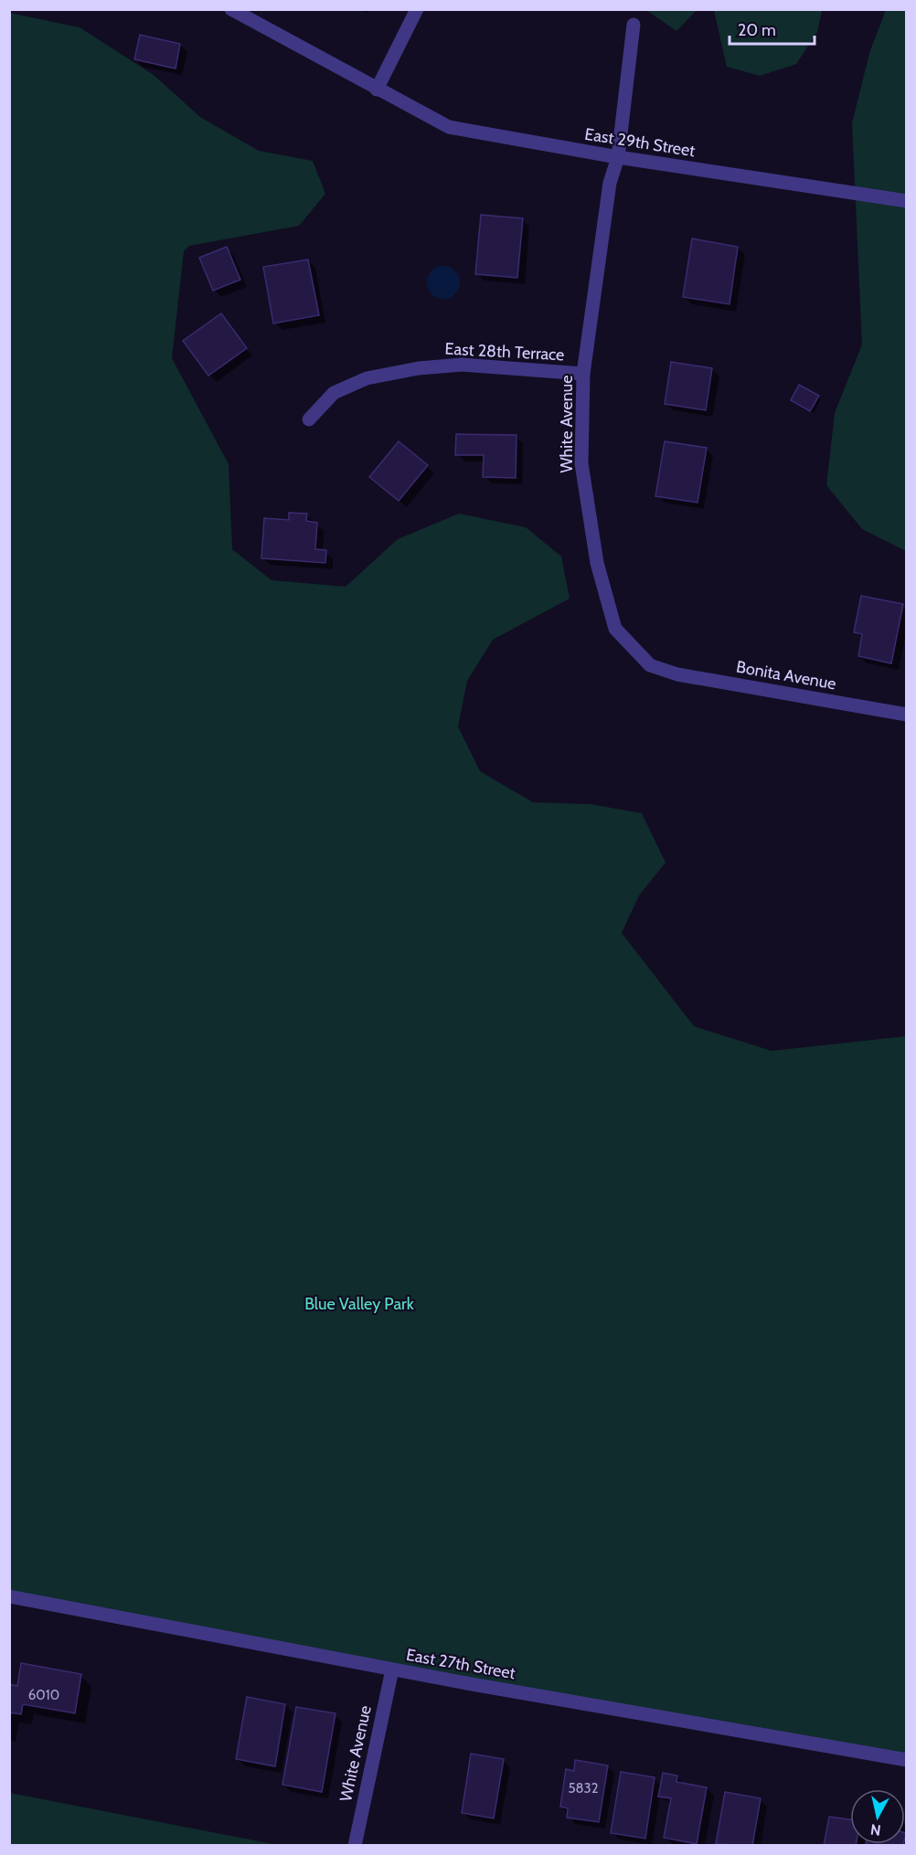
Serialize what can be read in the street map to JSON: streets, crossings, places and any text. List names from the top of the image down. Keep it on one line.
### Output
{"streets":{"street":["East 29th Street","East 28th Terrace","White Avenue","Bonita Avenue","East 27th Street"]},"crossings":[["East 29th Street","White Avenue"],["East 28th Terrace","White Avenue"],["White Avenue","Bonita Avenue"],["White Avenue","East 27th Street"]],"parks":["Blue Valley Park"],"house_numbers":["6010","5832"],"scale_bar":"20 m","north":"bottom"}
